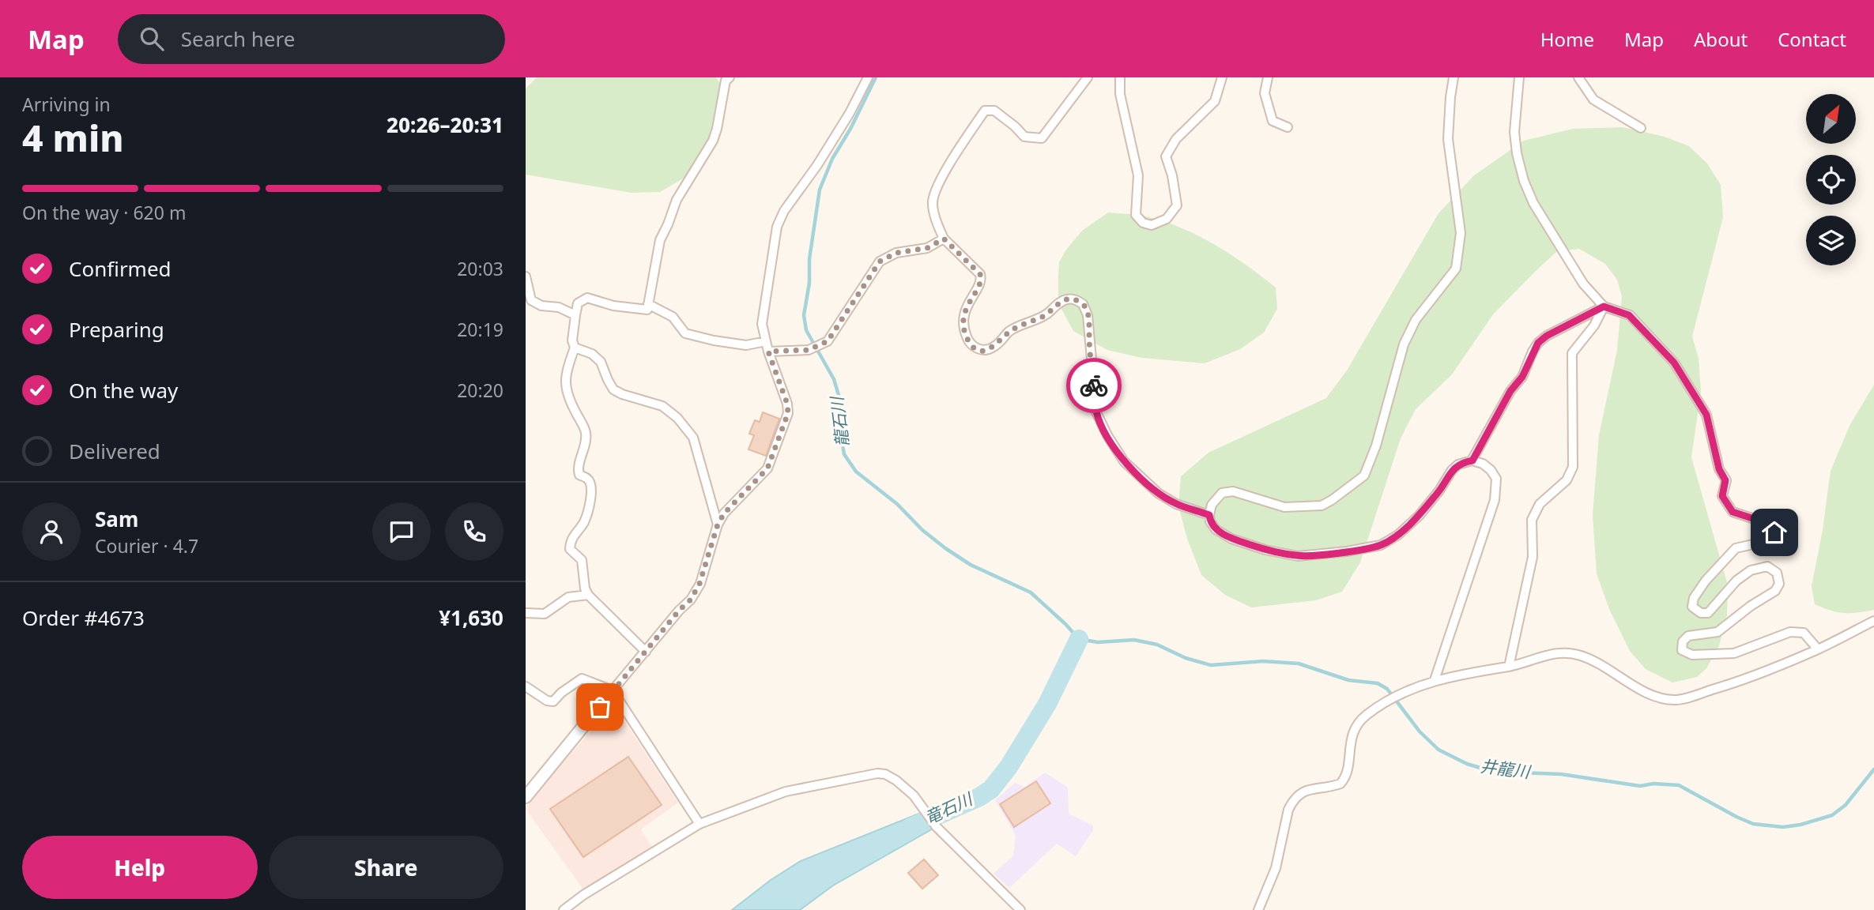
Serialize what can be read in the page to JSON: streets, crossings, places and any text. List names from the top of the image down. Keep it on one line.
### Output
{"water":["龍石川","井龍川","竜石川"],"north":"top right","page":{"header":"Map","search":"Search here","nav":["Home","Map","About","Contact"],"heading":["4 min","Arriving in","20:26–20:31"],"panel":["Sam","Courier · 4.7","Order #4673","¥1,630"],"bar":"On the way · 620 m","list":[["Confirmed","20:03"],["Preparing","20:19"],["On the way","20:20"],"Delivered"],"buttons":["Help","Share"]}}
